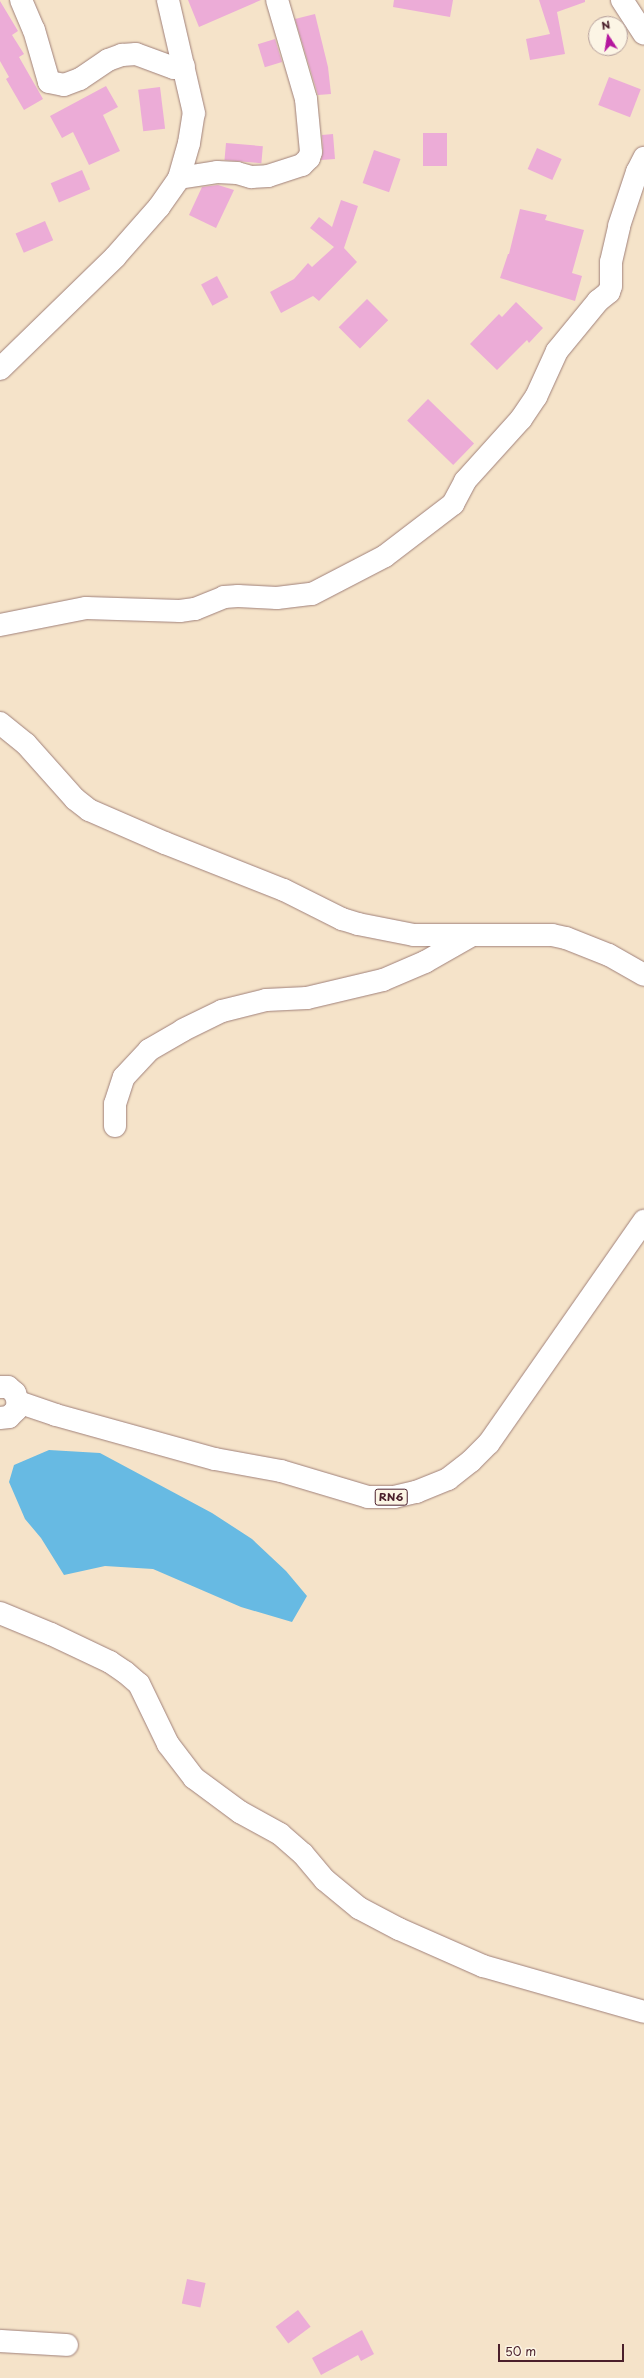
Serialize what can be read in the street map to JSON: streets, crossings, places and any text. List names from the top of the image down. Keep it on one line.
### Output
{"streets":{"main road":["RN6"]},"scale_bar":"50 m","north":"top"}
